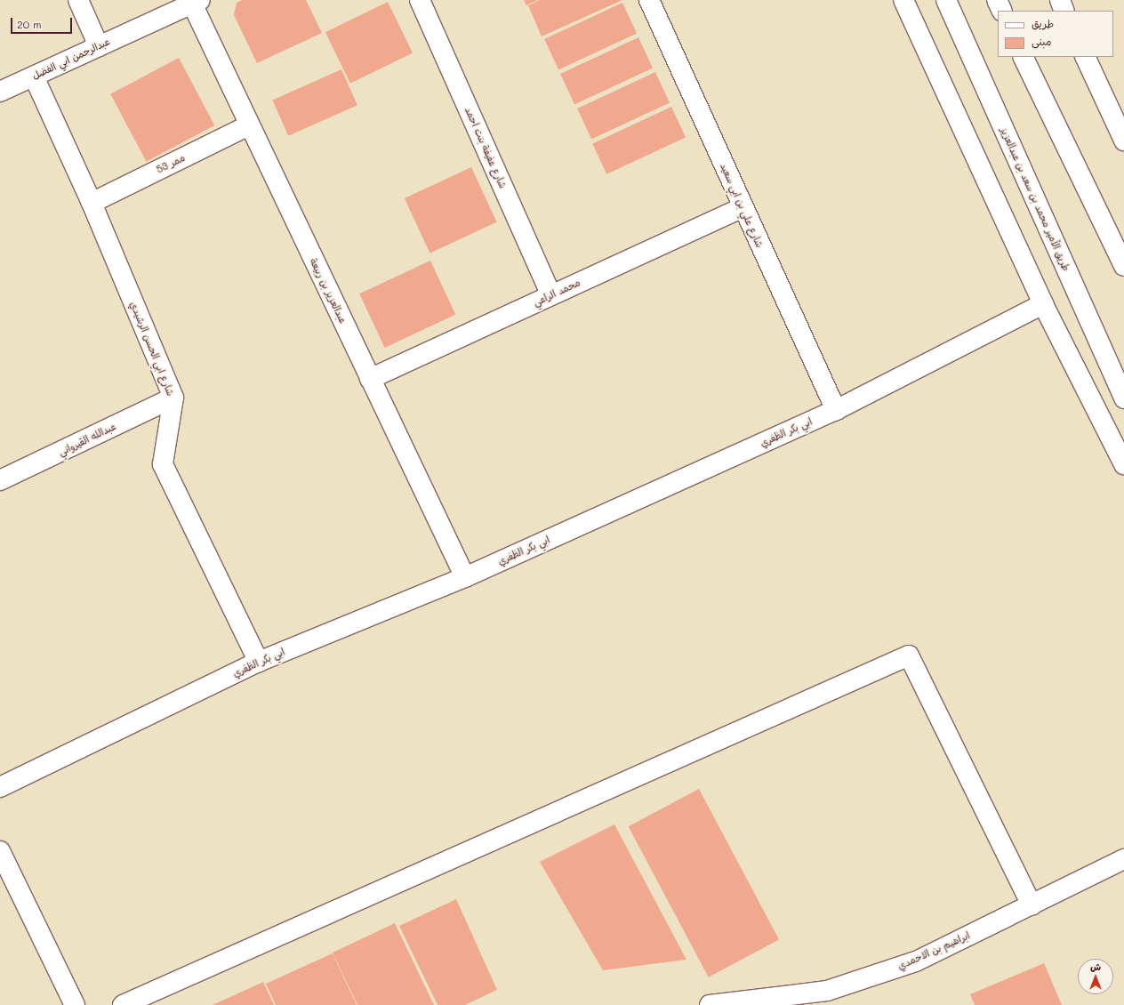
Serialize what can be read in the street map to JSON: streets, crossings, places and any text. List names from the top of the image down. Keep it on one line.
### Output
{"streets":{"street":["عبدالرحمن ابي الفضل","شارع عفيفة بنت احمد","ممر 53","طريق الأمير محمد بن سعد بن عبدالعزيز","شارع علي بن ابي سعيد","عبدالعزيز بن ربيعة","محمد الراعي","شارع ابي الحسن الرشيدي","ابي بكر الظفري","عبدالله القيرواني","ابراهيم بن الاحمدي"]},"crossings":[["عبدالرحمن ابي الفضل","عبدالعزيز بن ربيعة"],["عبدالرحمن ابي الفضل","شارع ابي الحسن الرشيدي"],["شارع عفيفة بنت احمد","محمد الراعي"],["ممر 53","عبدالعزيز بن ربيعة"],["ممر 53","شارع ابي الحسن الرشيدي"],["شارع علي بن ابي سعيد","محمد الراعي"],["شارع علي بن ابي سعيد","ابي بكر الظفري"],["عبدالعزيز بن ربيعة","محمد الراعي"],["عبدالعزيز بن ربيعة","ابي بكر الظفري"],["شارع ابي الحسن الرشيدي","ابي بكر الظفري"],["شارع ابي الحسن الرشيدي","عبدالله القيرواني"]],"legend":["طريق","مبنى"],"scale_bar":"20 m","north":"top"}
